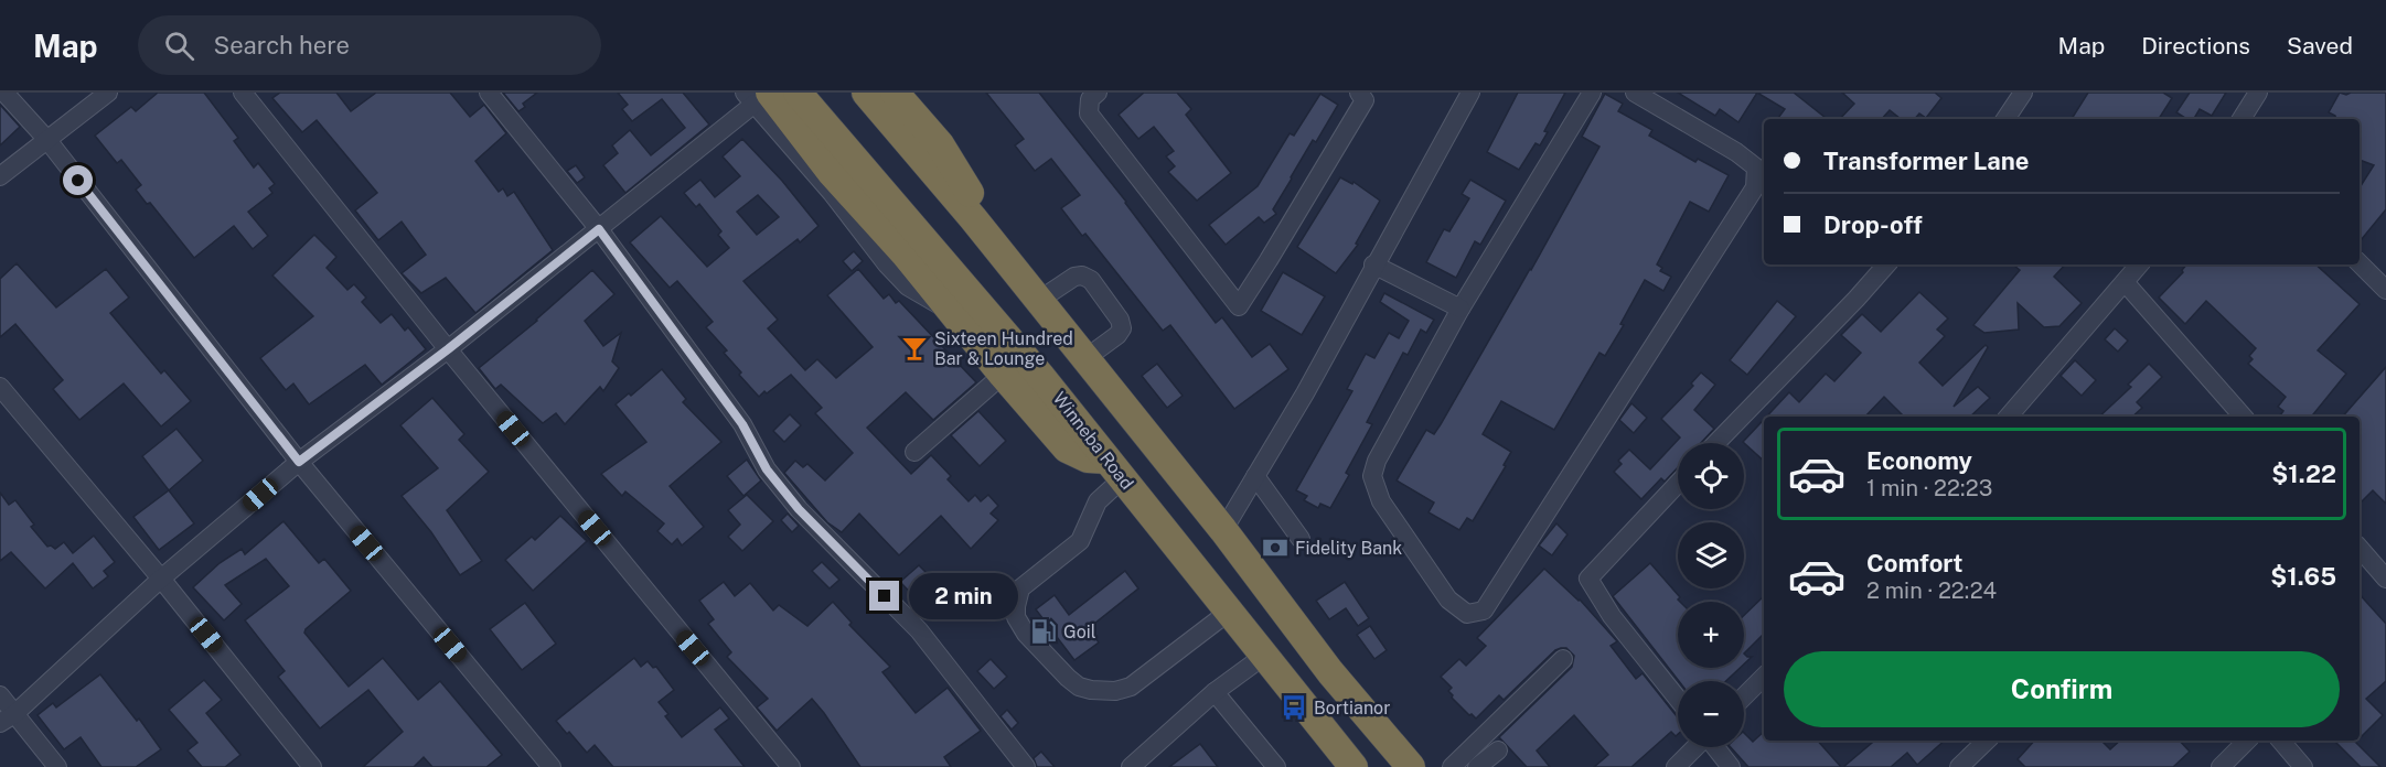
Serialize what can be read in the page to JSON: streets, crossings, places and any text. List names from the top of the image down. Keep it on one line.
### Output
{"streets":{"highway":["Winneba Road"]},"places":{"bar":["Sixteen Hundred Bar & Lounge"],"bank":["Fidelity Bank"],"fuel station":["Goil"],"bus stop":["Bortianor"]},"page":{"header":"Map","search":"Search here","nav":["Map","Directions","Saved"],"banner":["Transformer Lane","Drop-off"],"list":[{"name":"Economy","note":"1 min · 22:23","value":"$1.22"},{"name":"Comfort","note":"2 min · 22:24","value":"$1.65"}],"map_buttons":["+","−"],"bubble":"2 min","buttons":"Confirm"}}
